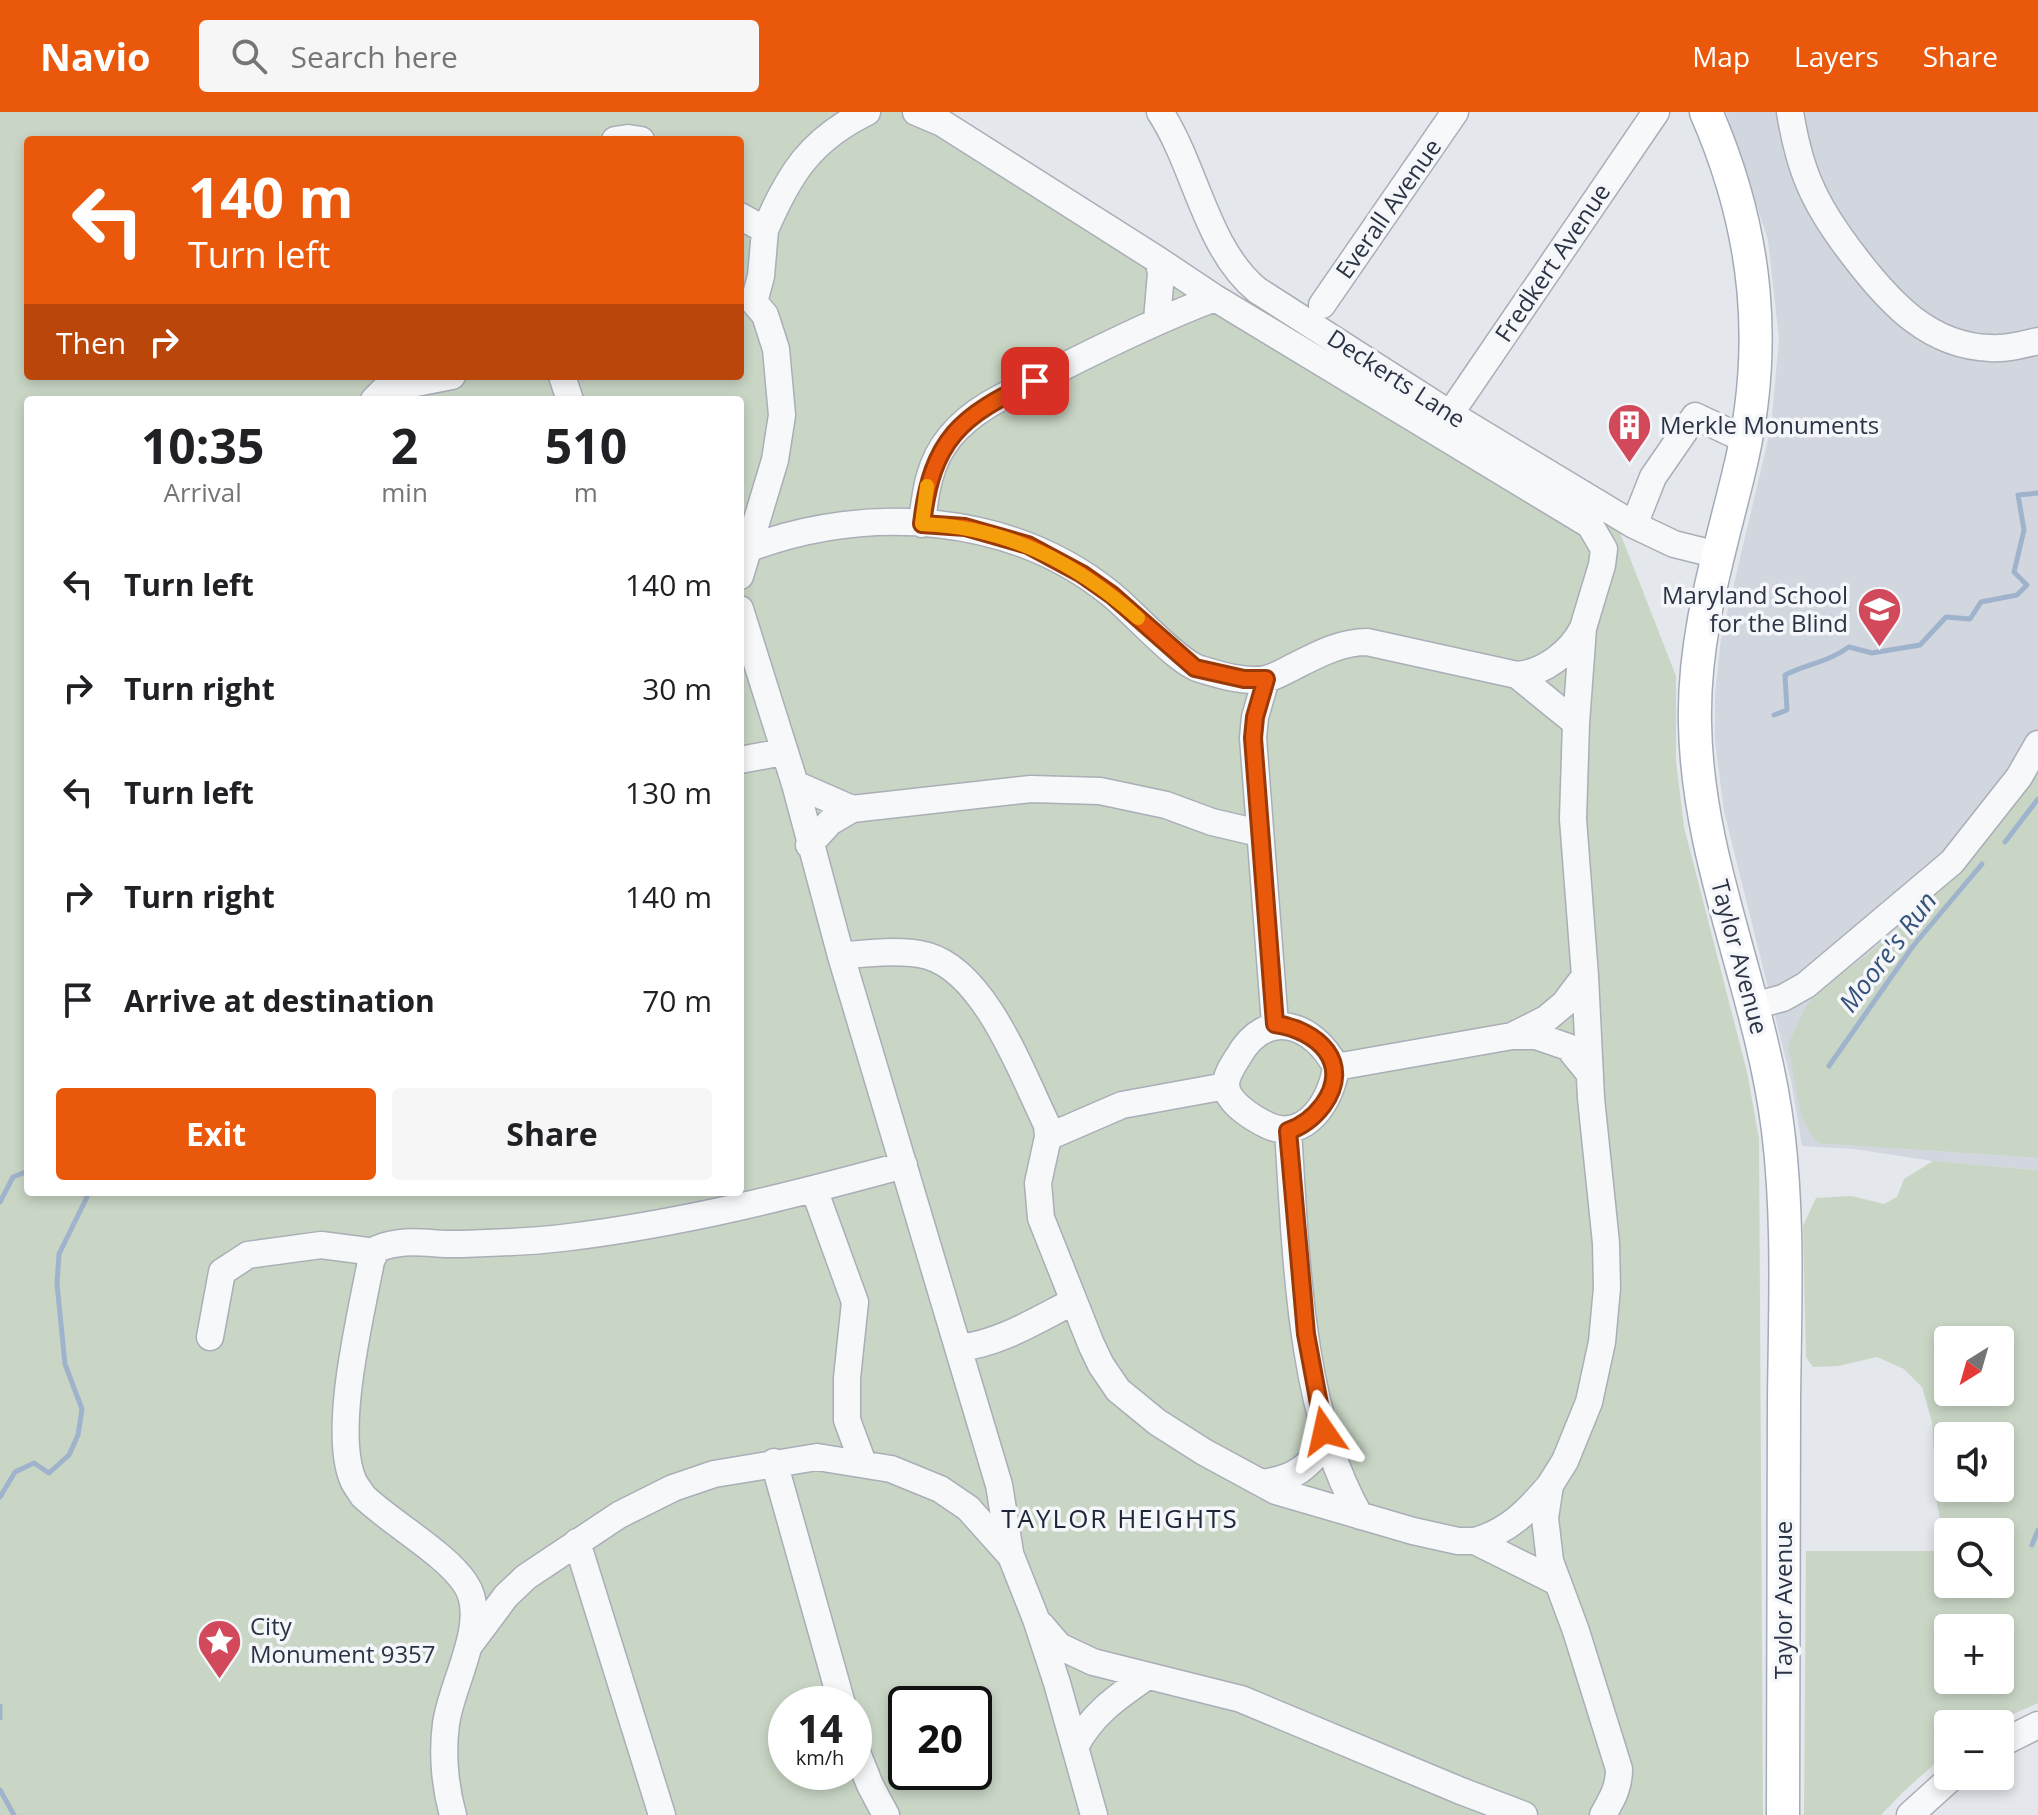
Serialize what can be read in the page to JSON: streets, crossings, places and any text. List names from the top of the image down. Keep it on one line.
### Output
{"streets":{"main road":["Taylor Avenue"],"street":["Everall Avenue","Fredkert Avenue","Deckerts Lane"]},"crossings":[["Fredkert Avenue","Deckerts Lane"],["Deckerts Lane","Taylor Avenue"]],"districts":["TAYLOR HEIGHTS"],"water":["Moore's Run"],"places":{"building":["Merkle Monuments"],"school or university":["Maryland School for the Blind"],"place":["City Monument 9357"]},"north":"bottom left","page":{"header":"Navio","search":"Search here","nav":["Map","Layers","Share"],"turn":["140 m","Turn left"],"then":"Then","eta":["10:35","Arrival","2","min","510","m"],"list":[{"name":"Turn left","value":"140 m"},{"name":"Turn right","value":"30 m"},{"name":"Turn left","value":"130 m"},{"name":"Turn right","value":"140 m"},{"name":"Arrive at destination","value":"70 m"}],"buttons":["Exit","Share"],"map_buttons":["+","−"],"speed":"14 km/h","limit":"20"}}
